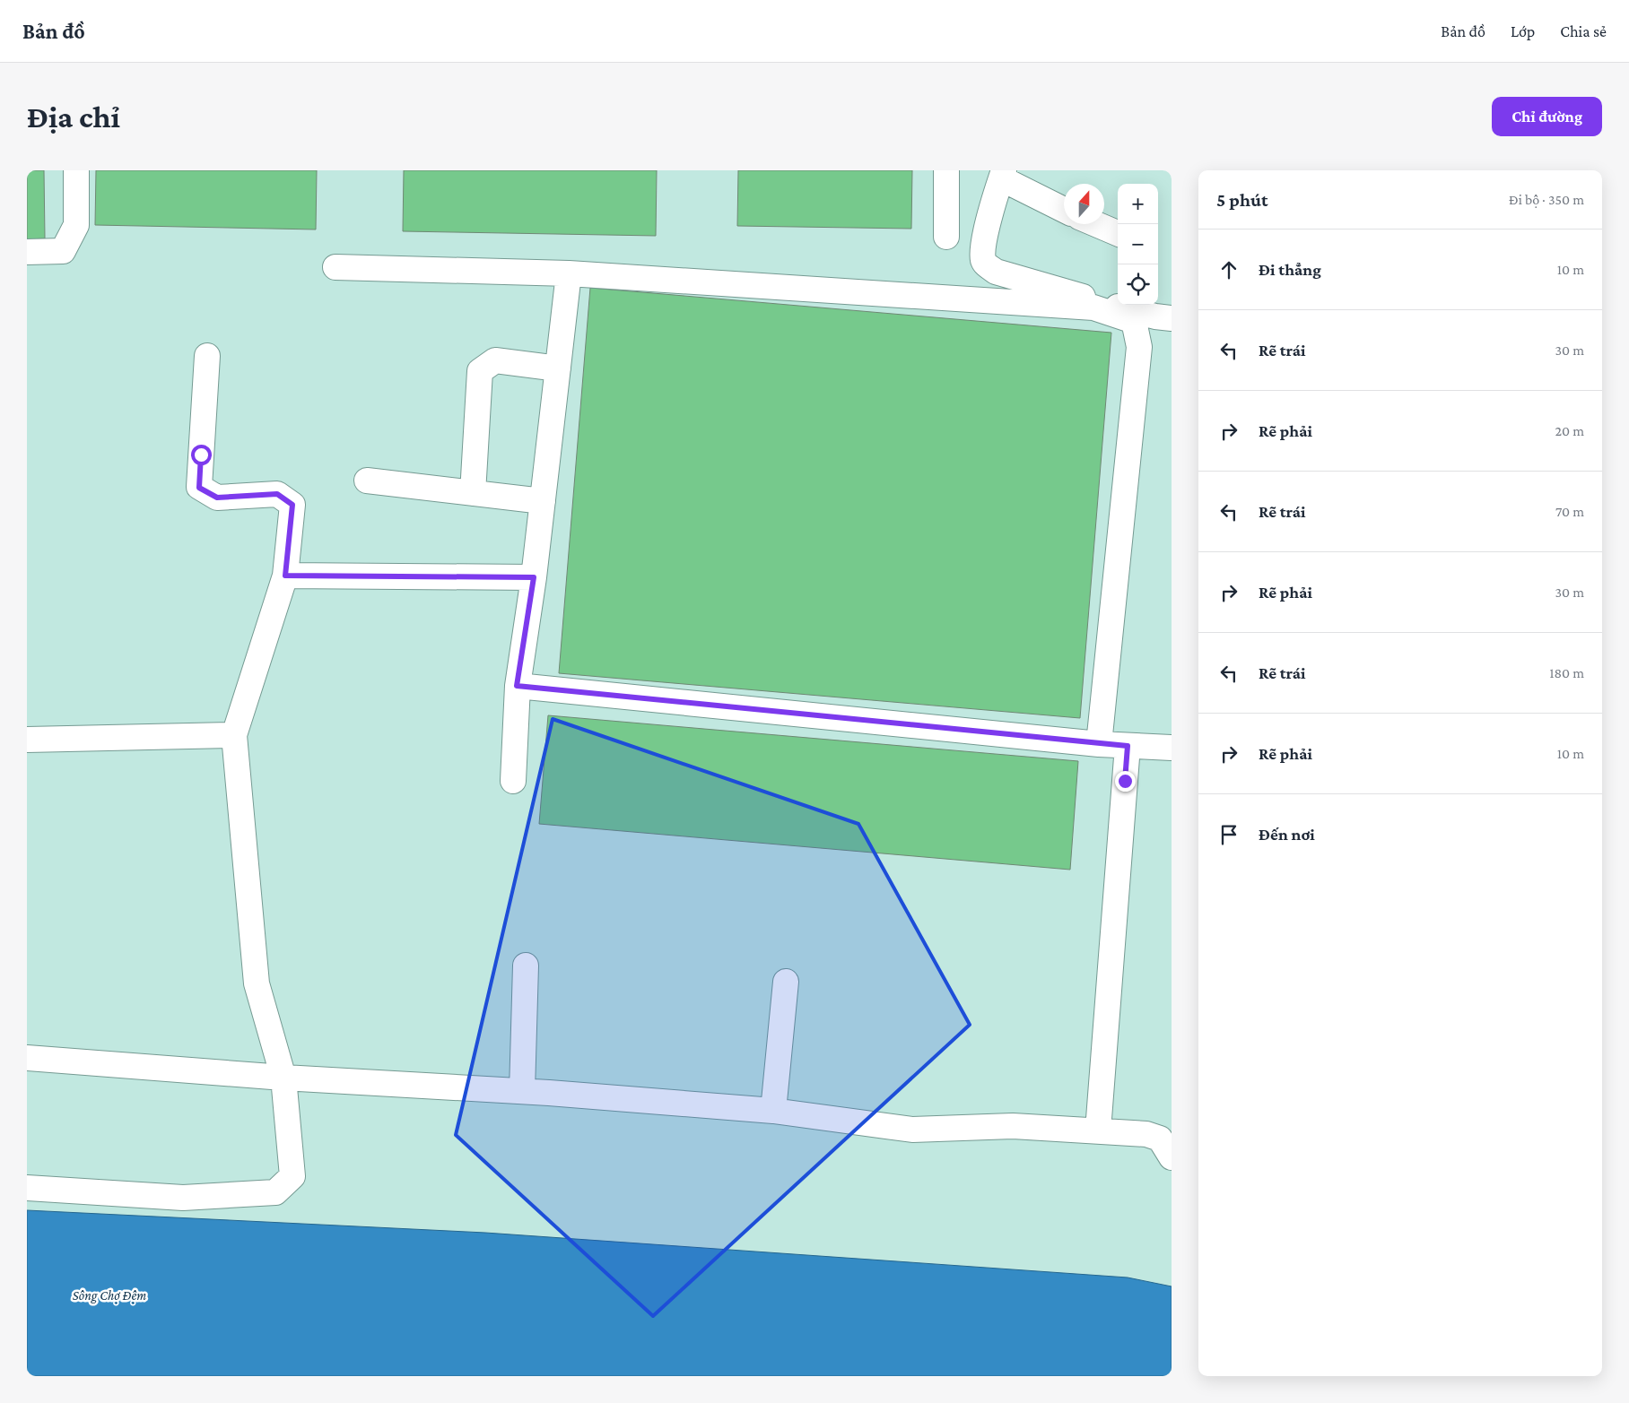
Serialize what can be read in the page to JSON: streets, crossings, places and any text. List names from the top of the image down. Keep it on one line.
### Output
{"water":["Sông Chợ Đệm"],"north":"top","page":{"header":"Bản đồ","nav":["Bản đồ","Lớp","Chia sẻ"],"buttons":"Chỉ đường","title":"Địa chỉ","heading":["5 phút","Đi bộ · 350 m"],"map_buttons":["+","−"],"list":[["Đi thẳng","10 m"],["Rẽ trái","30 m"],["Rẽ phải","20 m"],["Rẽ trái","70 m"],["Rẽ phải","30 m"],["Rẽ trái","180 m"],["Rẽ phải","10 m"],"Đến nơi"]}}
